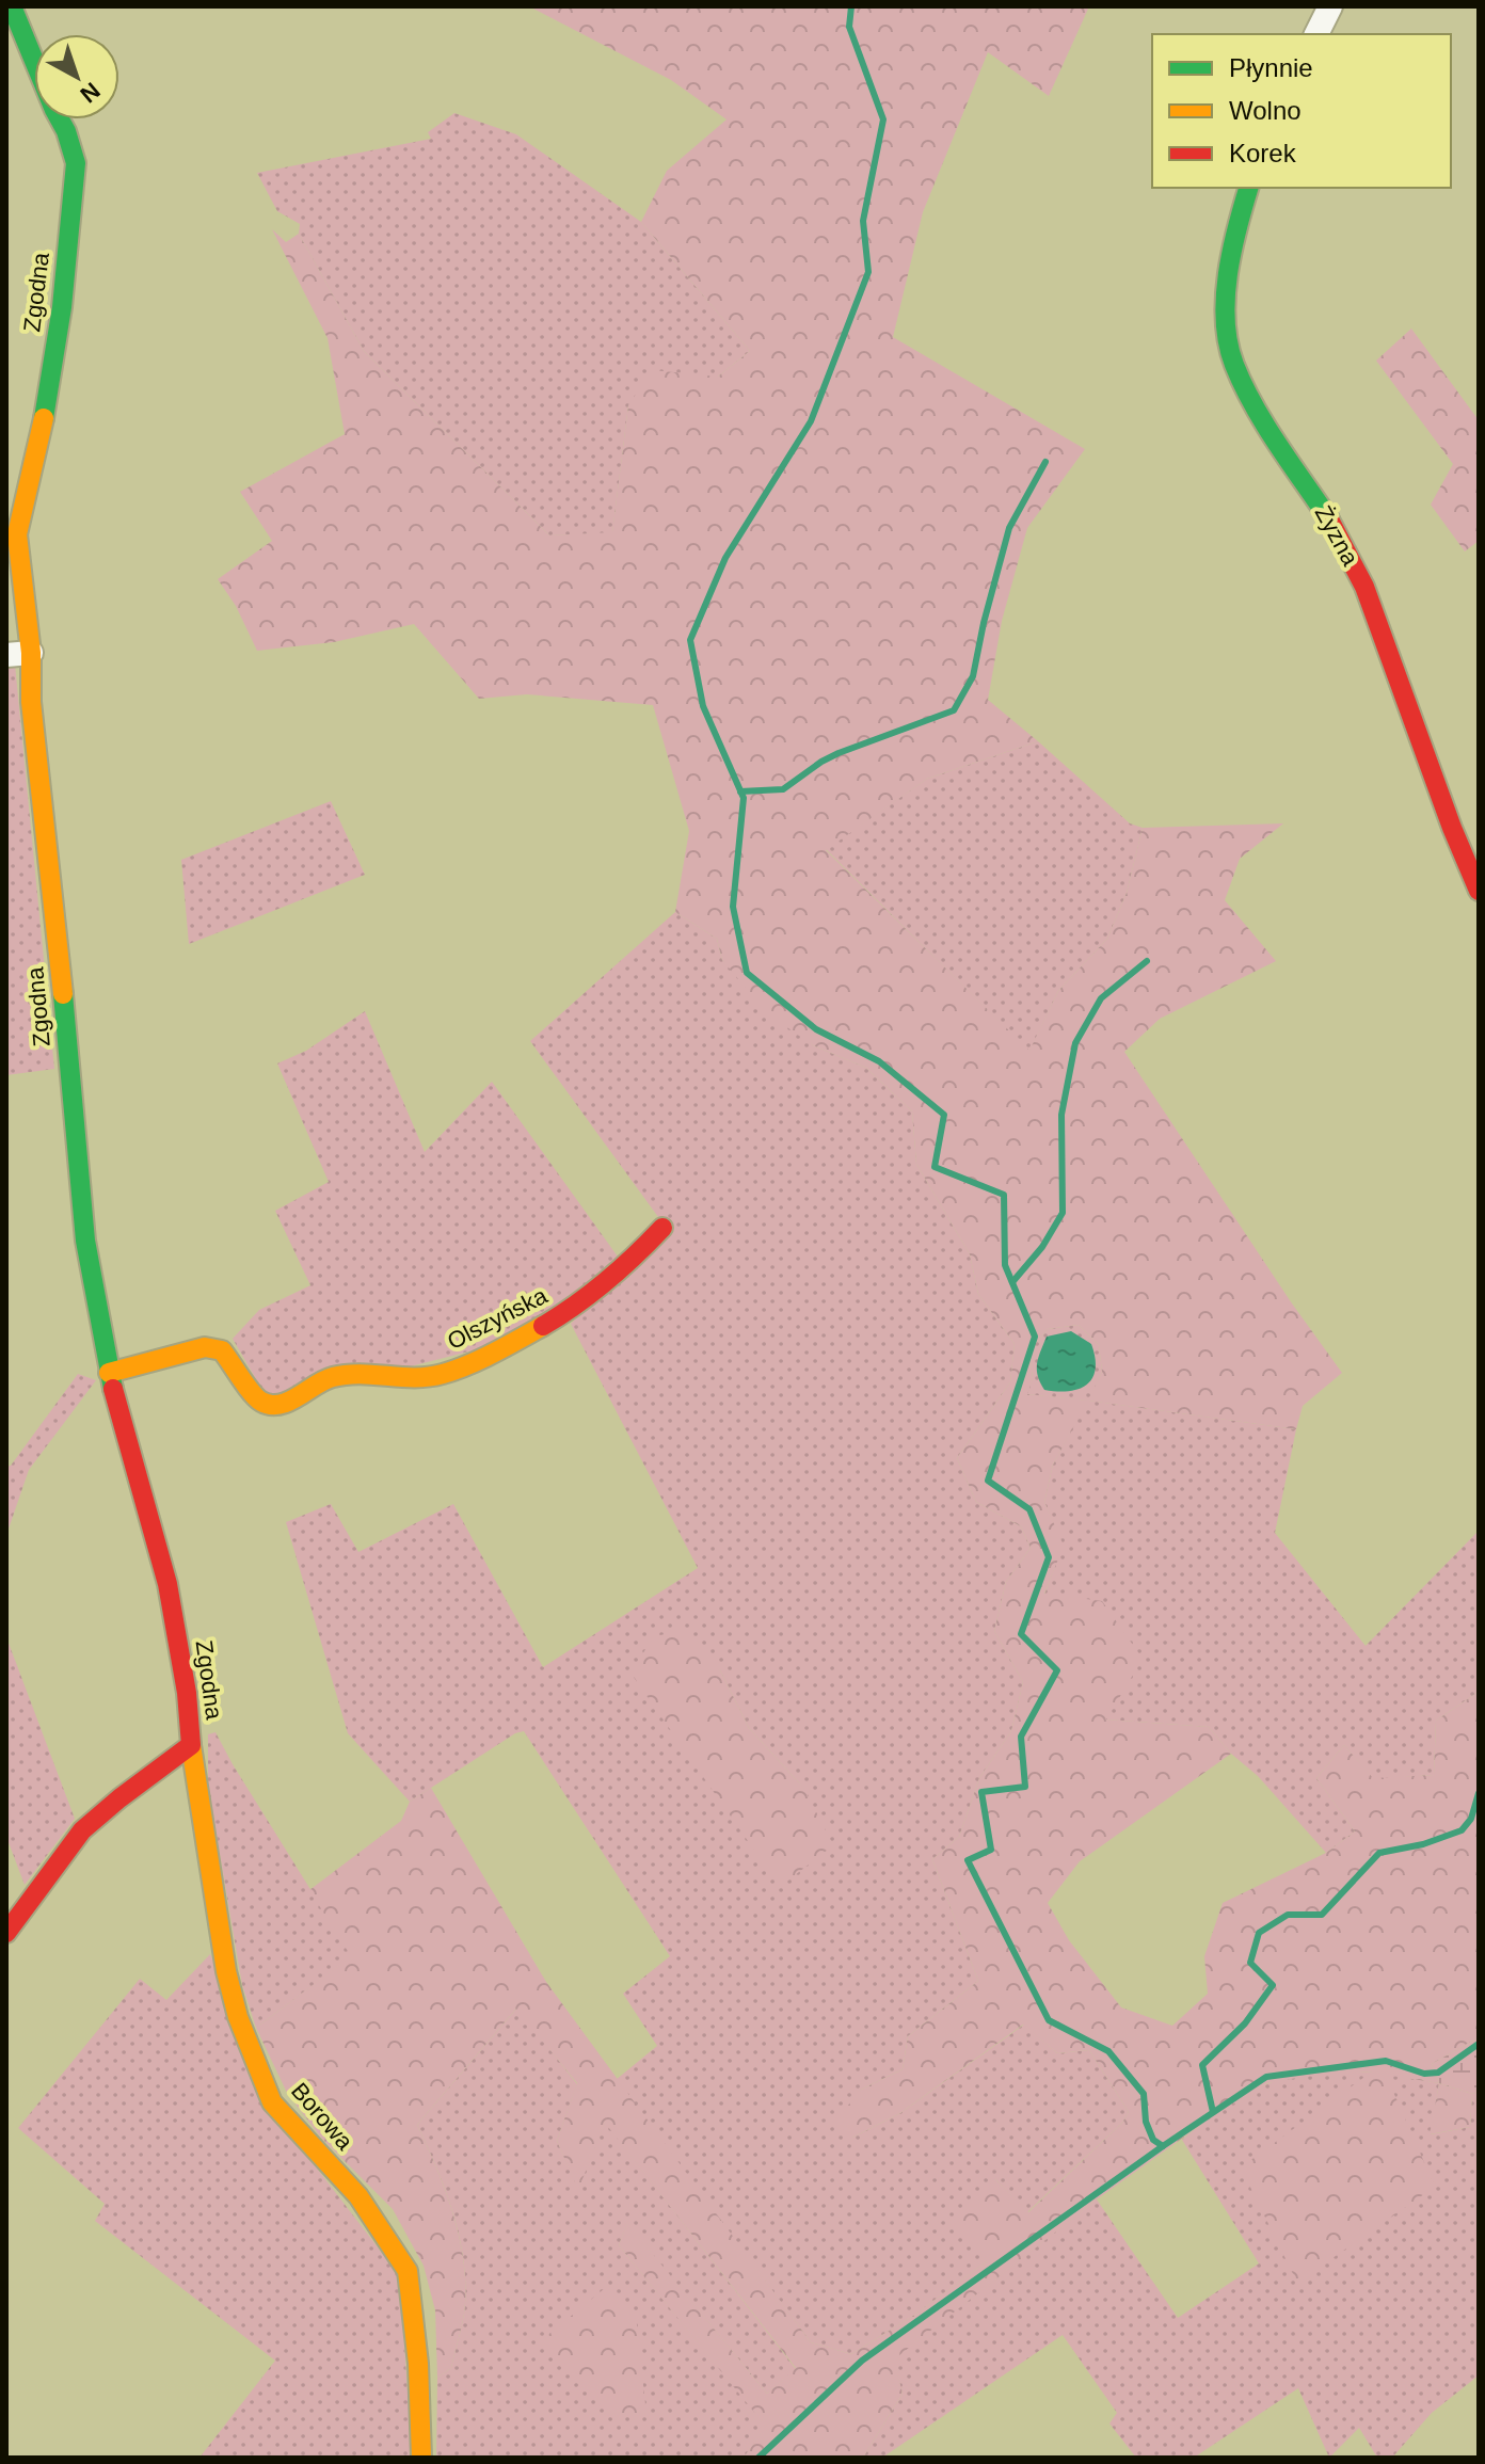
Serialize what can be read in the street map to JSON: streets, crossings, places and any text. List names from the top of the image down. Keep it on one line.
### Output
{"streets":{"street":["Zgodna","Żyzna","Olszyńska","Borowa"]},"crossings":[["Zgodna","Olszyńska"],["Zgodna","Borowa"]],"legend":["Płynnie","Wolno","Korek"],"north":"bottom right"}
